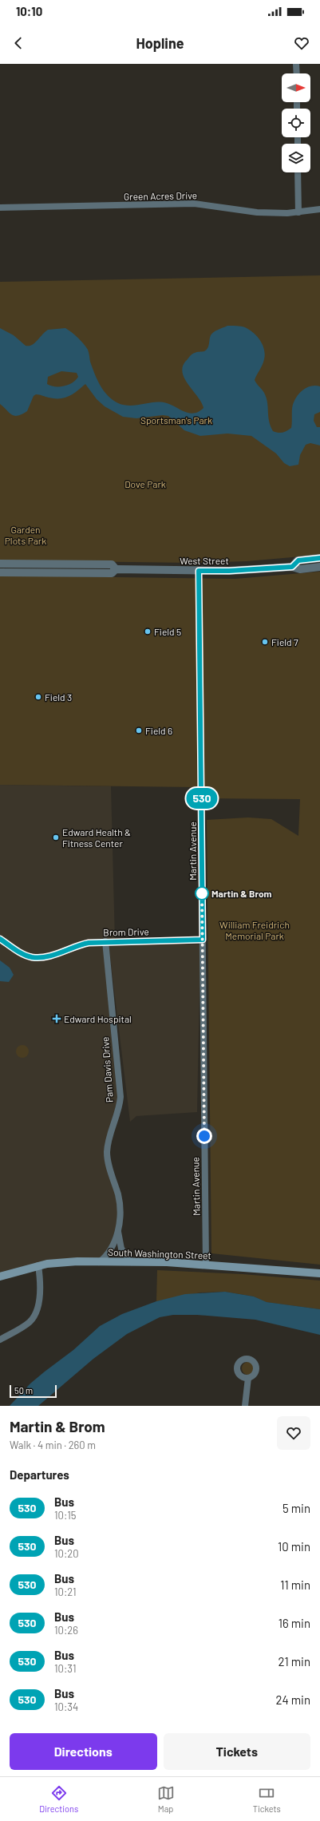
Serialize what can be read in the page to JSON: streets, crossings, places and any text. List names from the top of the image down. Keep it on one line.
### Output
{"streets":{"main road":["South Washington Street"],"street":["Green Acres Drive","West Street","Martin Avenue","Brom Drive","Pam Davis Drive"]},"crossings":[["West Street","Martin Avenue"],["Martin Avenue","Brom Drive"],["Martin Avenue","South Washington Street"],["Brom Drive","Pam Davis Drive"],["Pam Davis Drive","South Washington Street"]],"parks":["Sportsman's Park","Dove Park","Garden Plots Park","William Freidrich Memorial Park"],"places":{"other":["Field 5","Field 7","Field 3","Field 6","Edward Health & Fitness Center","Martin & Brom"],"health":["Edward Hospital"]},"lines":["bus line 530"],"scale_bar":"50 m","north":"right","page":{"status":"10:10","header":"Hopline","on_map":"530","scale":"50 m","heading":[["Martin & Brom","Walk · 4 min · 260 m"],"Departures"],"list":[{"mark":"530","name":"Bus","note":"10:15","value":"5 min"},{"mark":"530","name":"Bus","note":"10:20","value":"10 min"},{"mark":"530","name":"Bus","note":"10:21","value":"11 min"},{"mark":"530","name":"Bus","note":"10:26","value":"16 min"},{"mark":"530","name":"Bus","note":"10:31","value":"21 min"},{"mark":"530","name":"Bus","note":"10:34","value":"24 min"}],"buttons":["Directions","Tickets"],"tabs":["Directions","Map","Tickets"]}}
